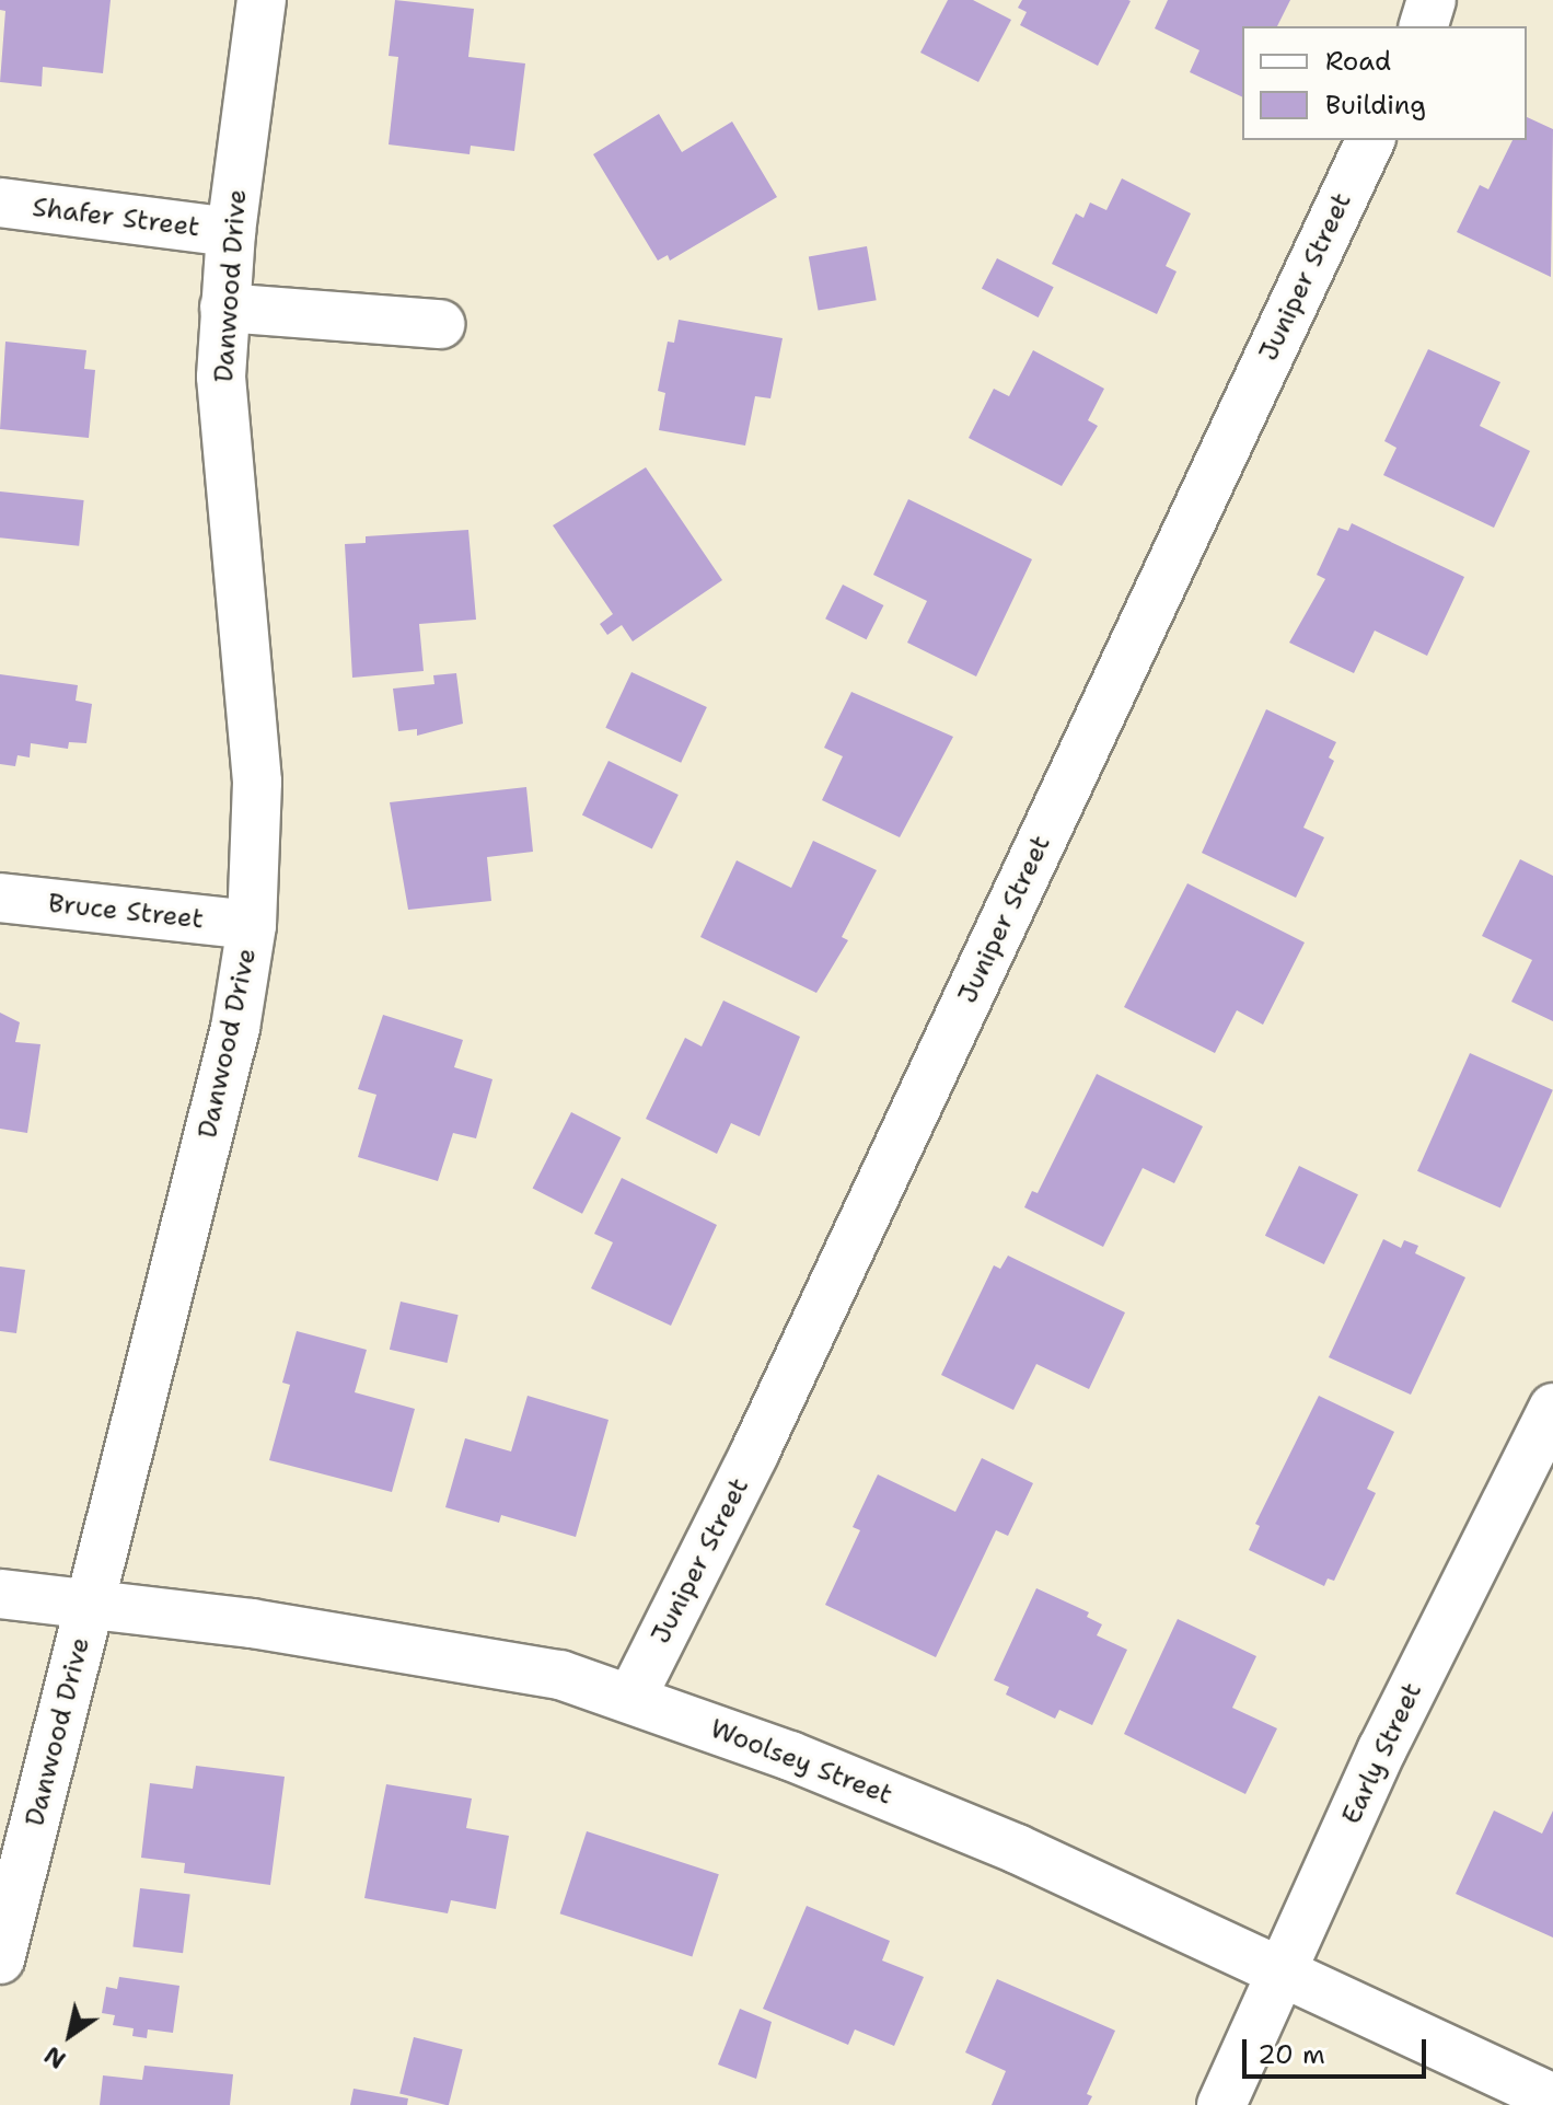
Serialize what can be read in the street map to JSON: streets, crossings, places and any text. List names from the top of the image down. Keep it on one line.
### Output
{"streets":{"street":["Shafer Street","Juniper Street","Danwood Drive","Bruce Street","Early Street","Woolsey Street"]},"crossings":[["Shafer Street","Danwood Drive"],["Juniper Street","Woolsey Street"],["Danwood Drive","Bruce Street"],["Danwood Drive","Woolsey Street"],["Early Street","Woolsey Street"]],"legend":["Road","Building"],"scale_bar":"20 m","north":"bottom left"}
